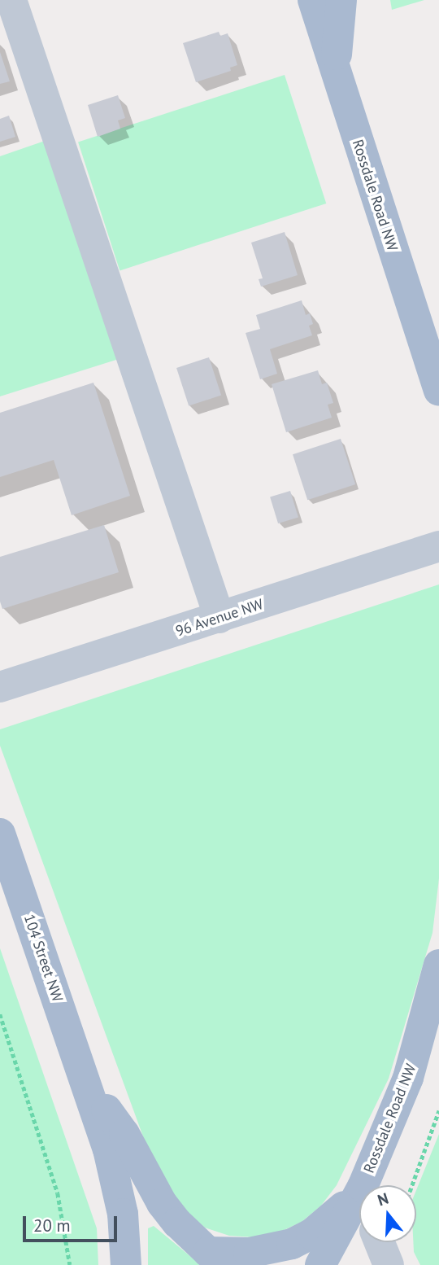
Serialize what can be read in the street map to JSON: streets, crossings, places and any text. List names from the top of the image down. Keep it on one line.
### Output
{"streets":{"main road":["Rossdale Road NW","104 Street NW"],"street":["96 Avenue NW"]},"scale_bar":"20 m","north":"top"}
